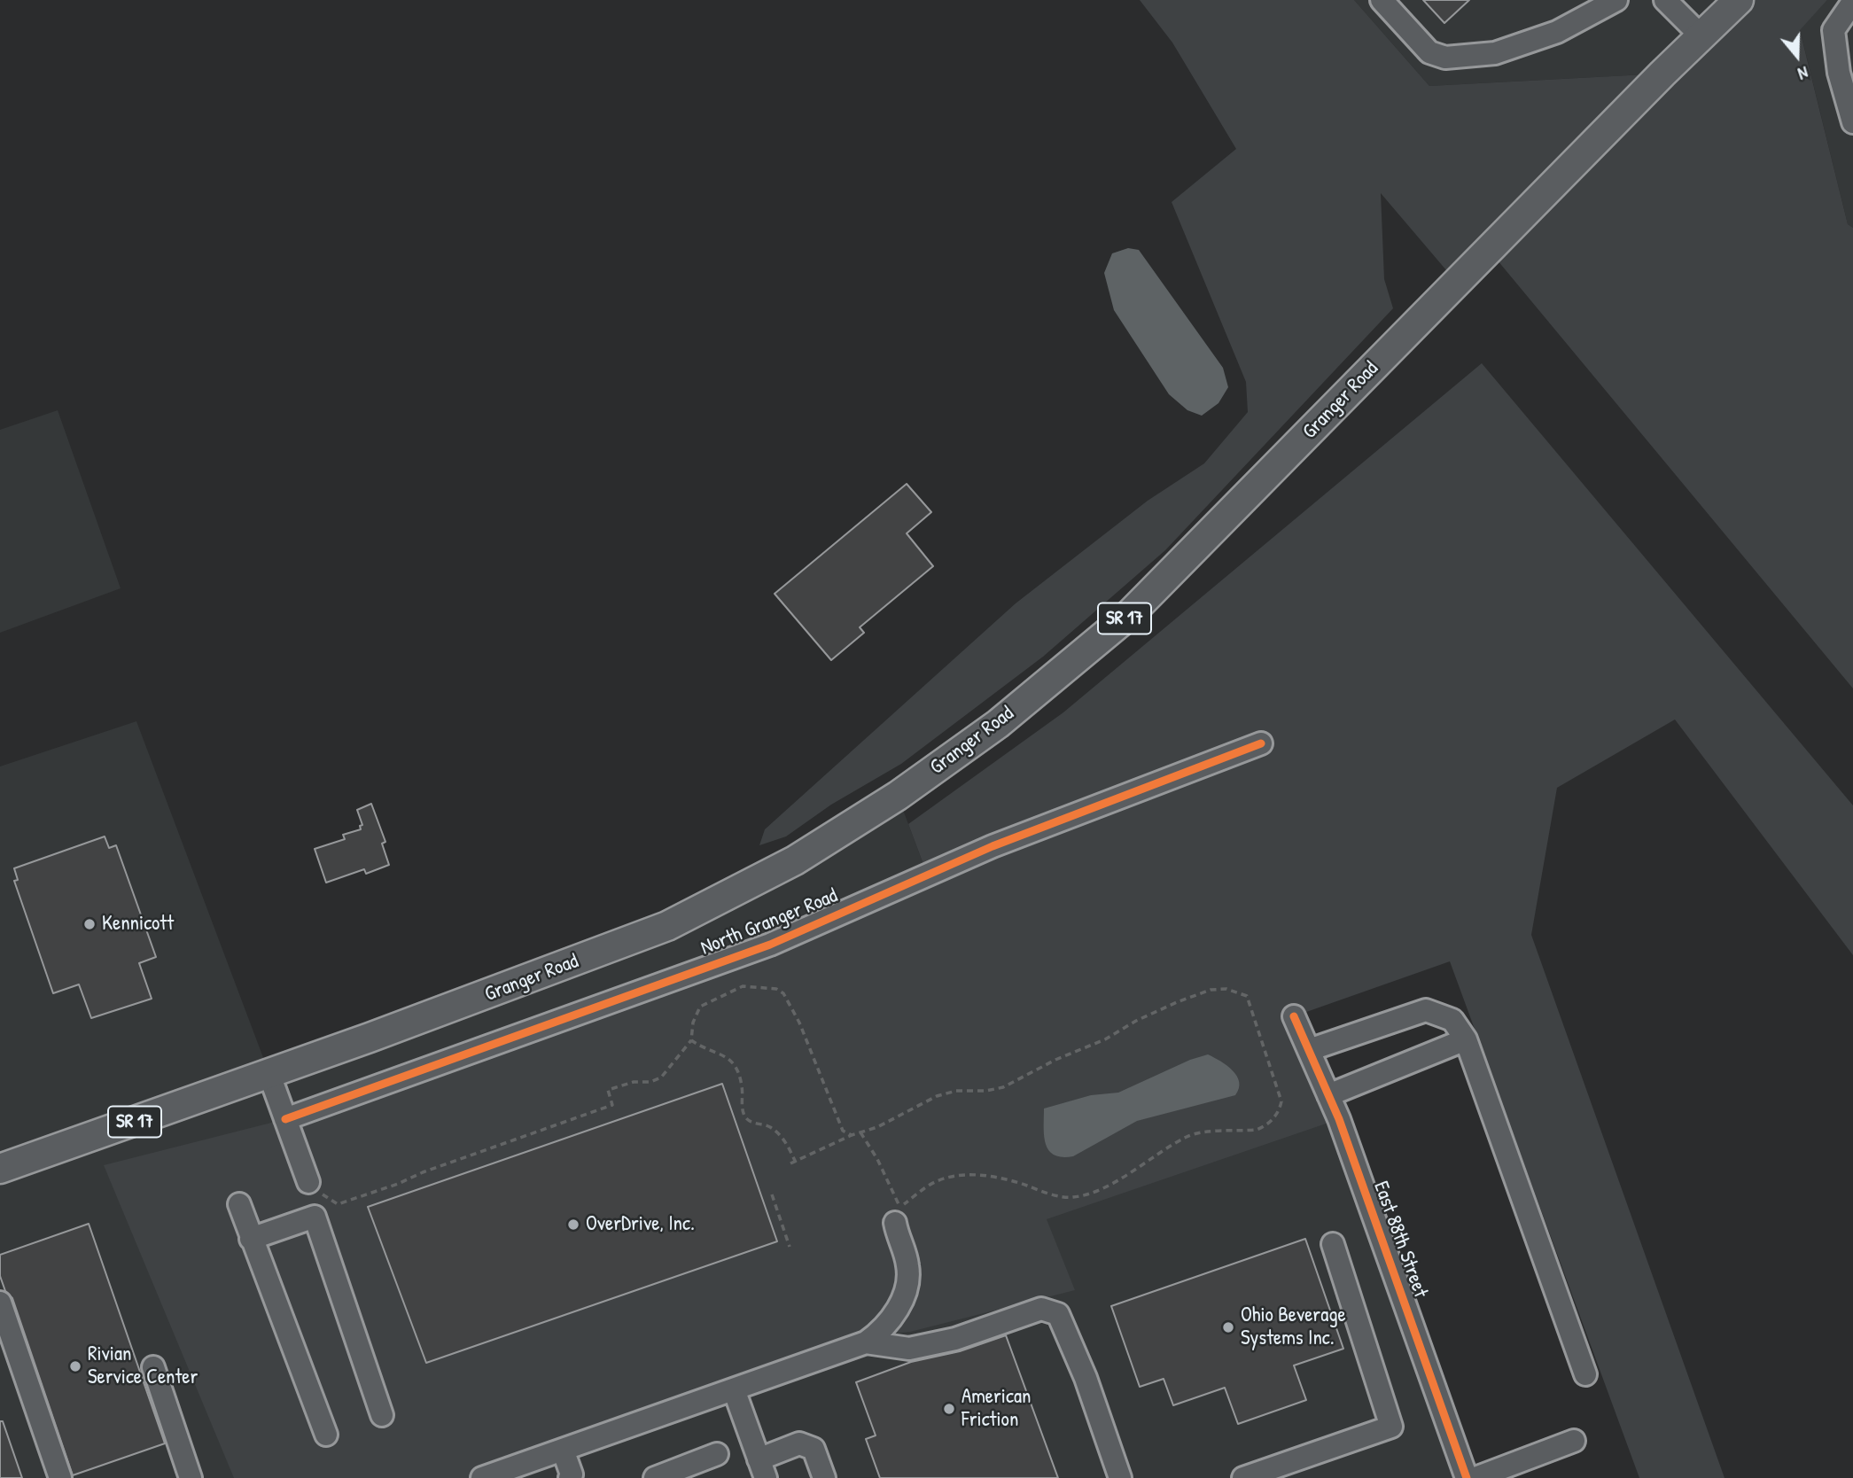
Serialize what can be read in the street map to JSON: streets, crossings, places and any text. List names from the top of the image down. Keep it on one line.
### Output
{"streets":{"main road":["Granger Road","SR 17"],"street":["North Granger Road","East 88th Street"]},"places":["Kennicott","OverDrive, Inc.","Ohio Beverage Systems Inc.","Rivian Service Center","American Friction"],"north":"bottom"}
